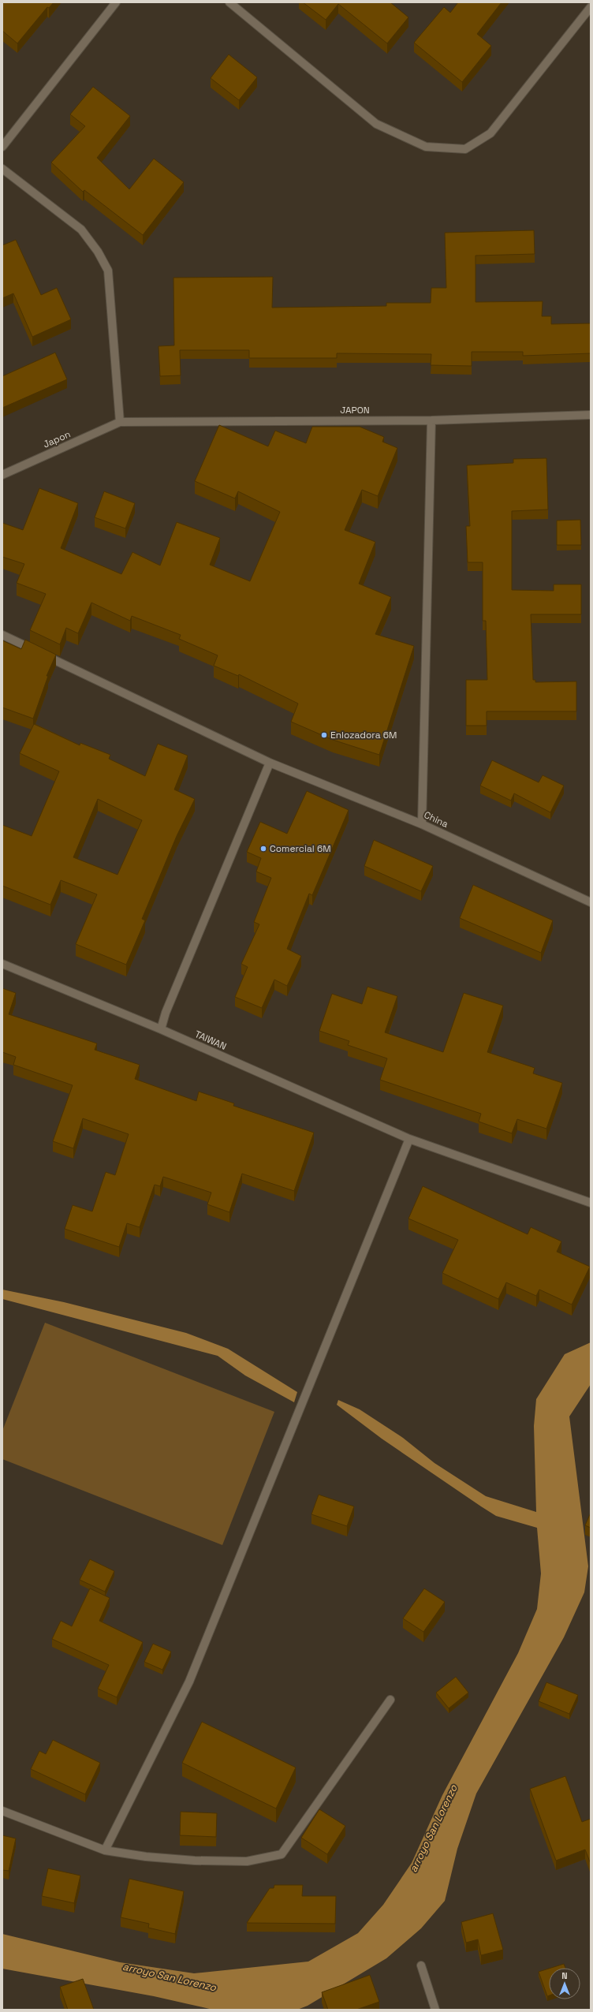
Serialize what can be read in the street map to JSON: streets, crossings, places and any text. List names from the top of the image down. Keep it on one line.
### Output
{"streets":{"street":["JAPON","Japon","China","TAIWAN"]},"crossings":[["JAPON","Japon"]],"water":["arroyo San Lorenzo"],"places":["Enlozadora 6M","Comercial 6M"],"north":"top"}
